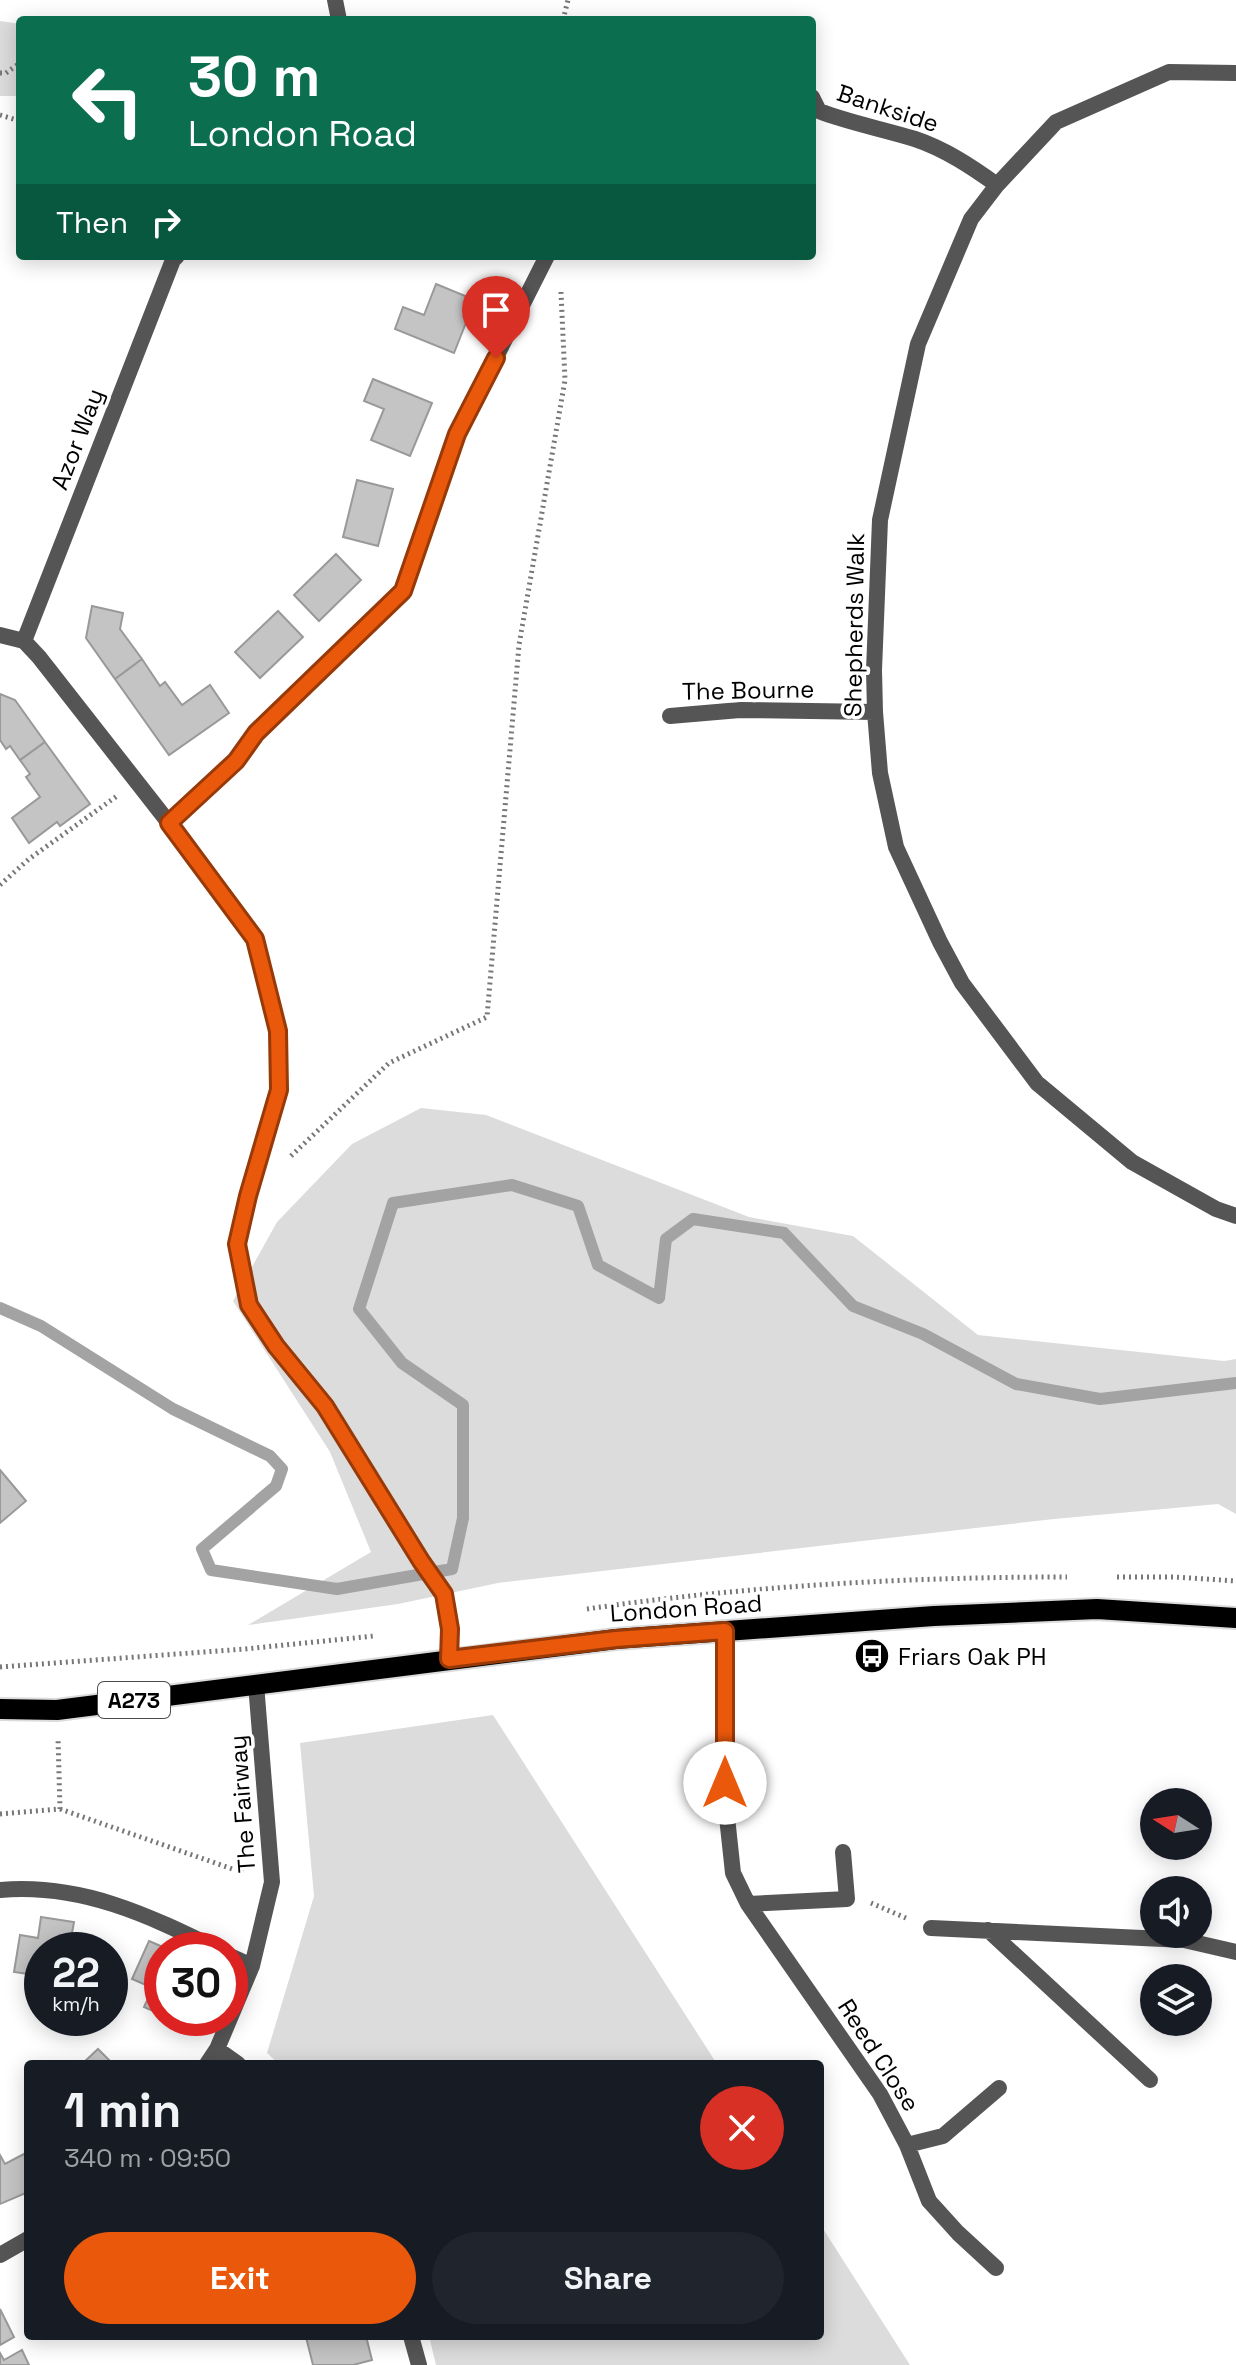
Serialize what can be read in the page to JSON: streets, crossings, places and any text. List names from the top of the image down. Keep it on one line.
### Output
{"streets":{"main road":["London Road","A273"],"street":["Bankside","Azor Way","Shepherds Walk","The Bourne","The Fairway","Reed Close"]},"crossings":[["Bankside","Shepherds Walk"],["Shepherds Walk","The Bourne"],["London Road","The Fairway"],["London Road","Reed Close"]],"places":{"bus stop":["Friars Oak PH"]},"north":"left","page":{"turn":["30 m","London Road"],"then":"Then","speed":"22 km/h","limit":"30","heading":["1 min","340 m · 09:50"],"buttons":["Exit","Share"]}}
